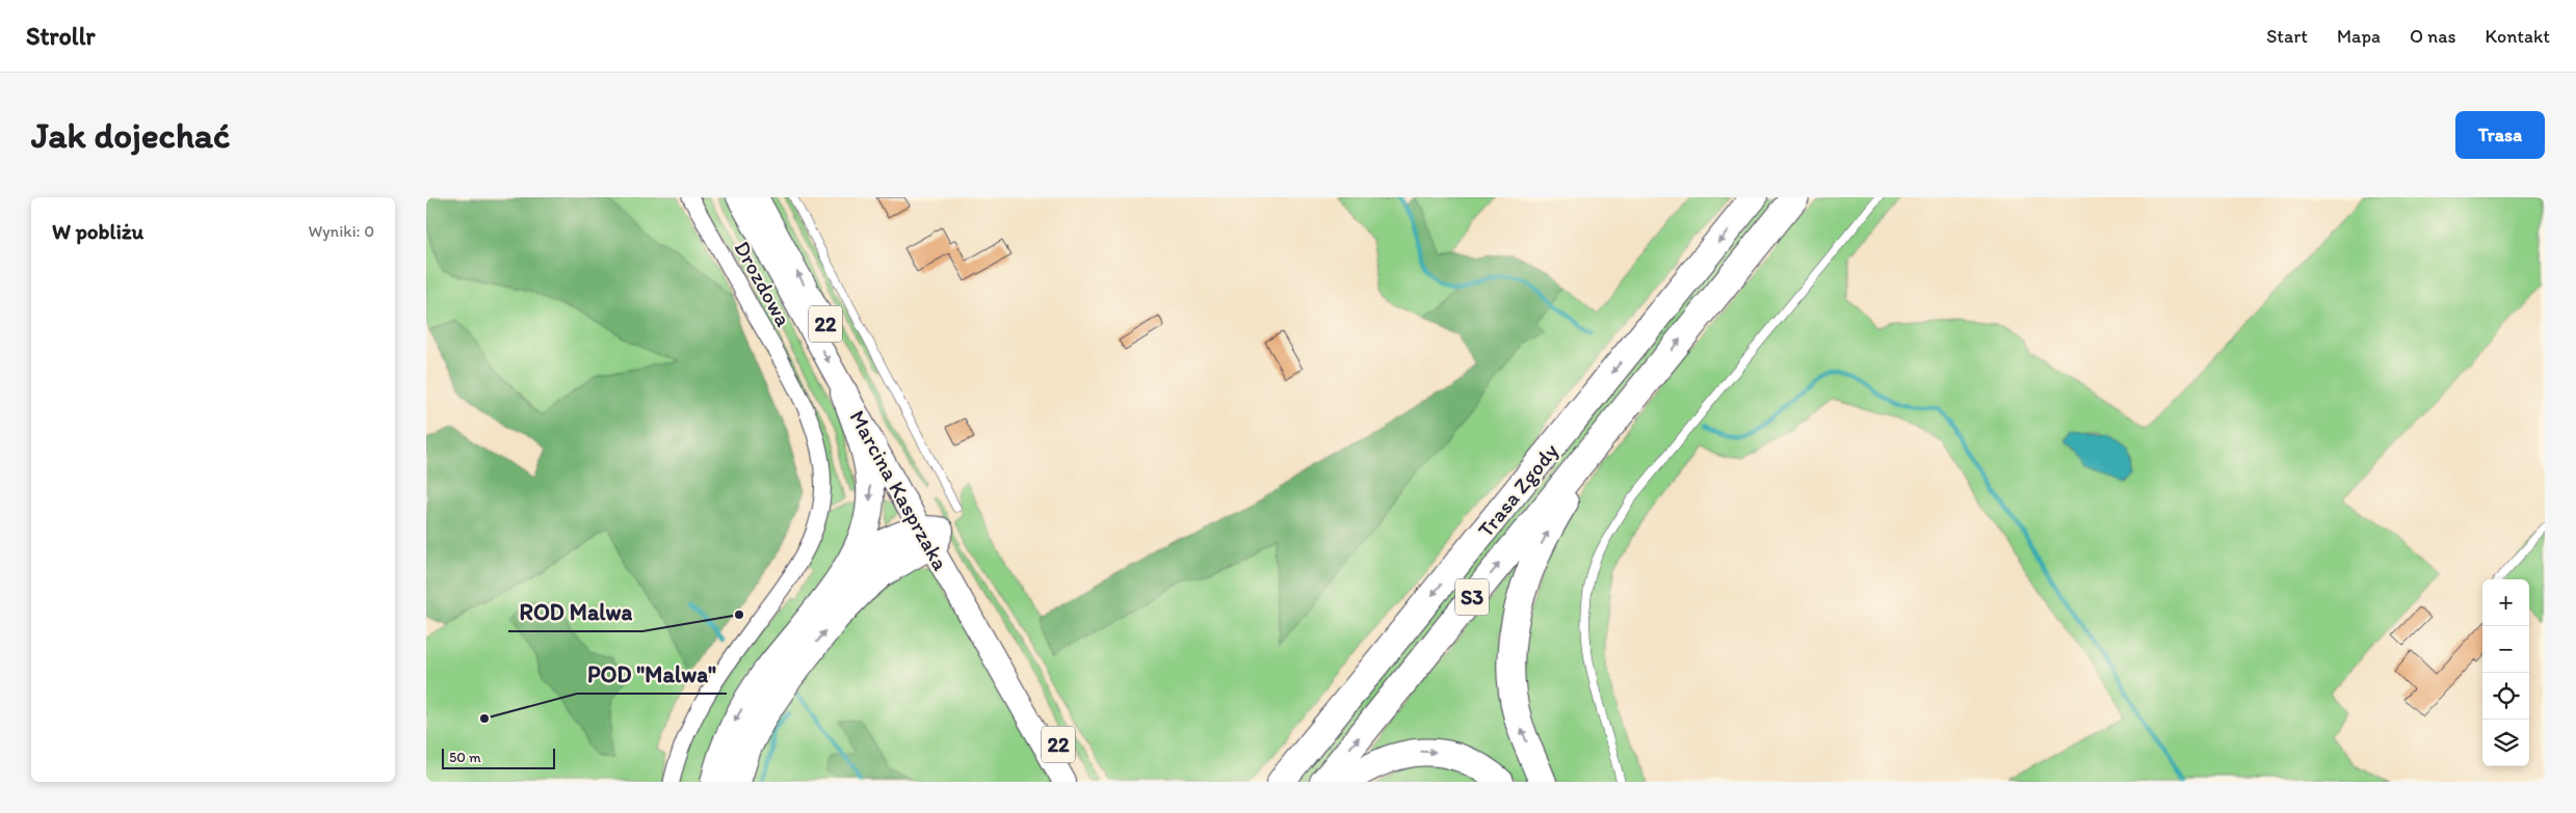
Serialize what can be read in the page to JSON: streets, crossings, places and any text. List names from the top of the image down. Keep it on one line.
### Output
{"streets":{"highway":["Trasa Zgody","S3"],"main road":["22","Marcina Kasprzaka"],"street":["Drozdowa"]},"places":["ROD Malwa","POD \"Malwa\""],"scale_bar":"50 m","page":{"header":"Strollr","nav":["Start","Mapa","O nas","Kontakt"],"buttons":"Trasa","title":"Jak dojechać","heading":["W pobliżu","Wyniki: 0"],"map_buttons":["+","−"],"scale":"50 m"}}
